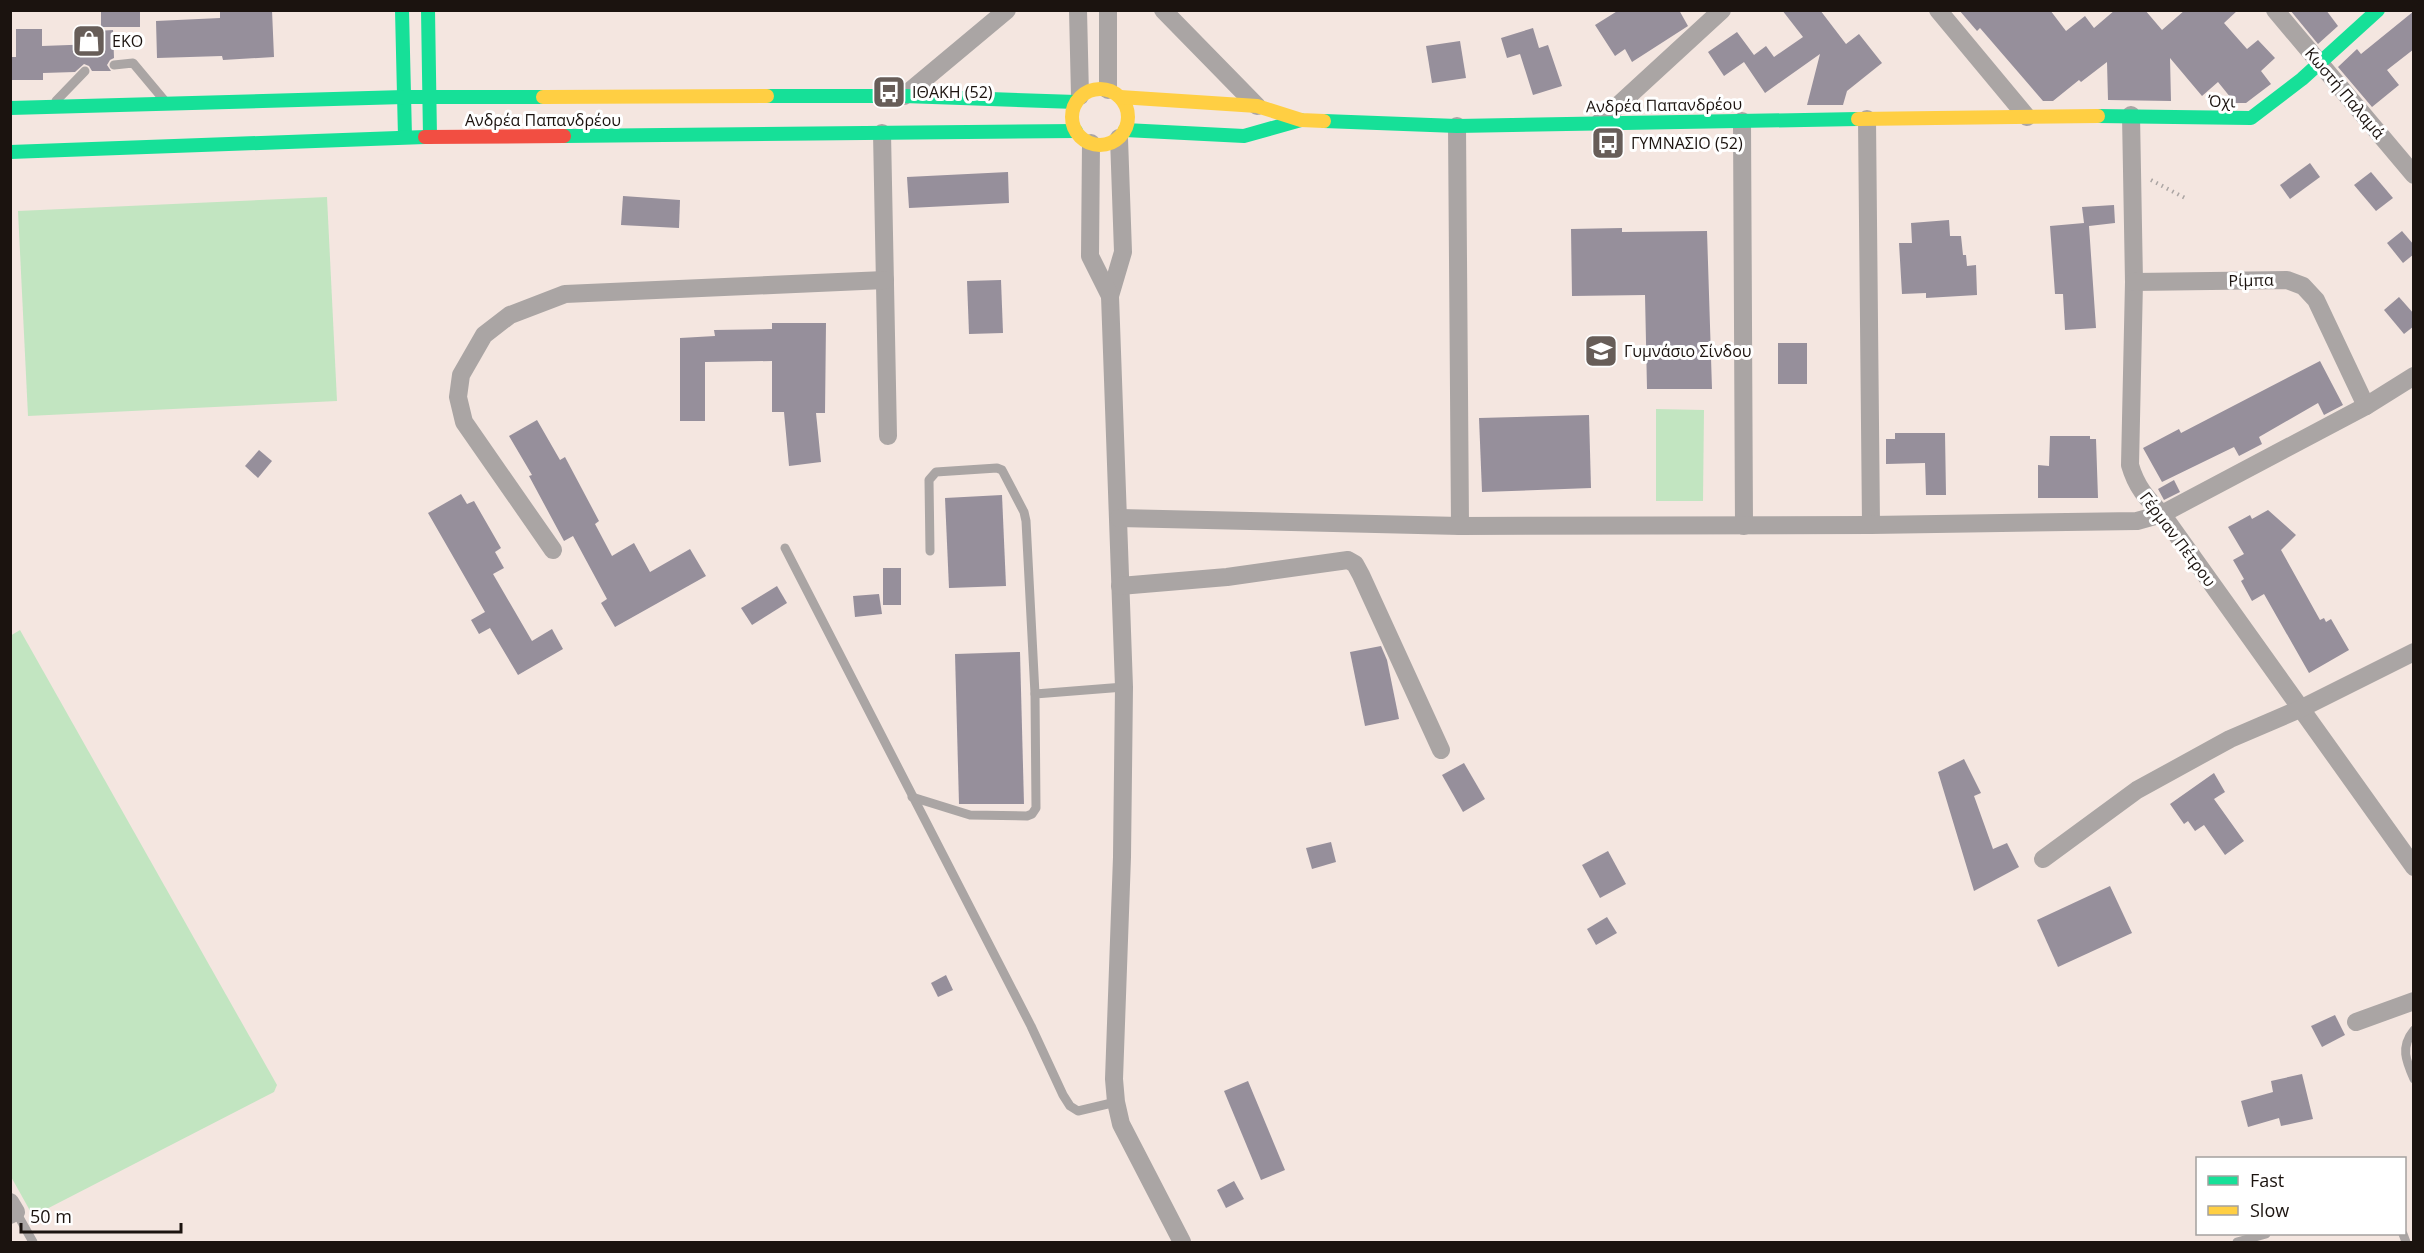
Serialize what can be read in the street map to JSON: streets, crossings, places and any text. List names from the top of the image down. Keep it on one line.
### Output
{"streets":{"street":["Κωστή Παλαμά","Όχι","Ανδρέα Παπανδρέου","Ρίμπα","Γέρμαν Πέτρου"]},"crossings":[["Κωστή Παλαμά","Όχι"],["Όχι","Ανδρέα Παπανδρέου"],["Όχι","Γέρμαν Πέτρου"],["Ρίμπα","Γέρμαν Πέτρου"]],"places":{"shop":["EKO"],"bus stop":["ΙΘΑΚΗ (52)","ΓΥΜΝΑΣΙΟ (52)"],"school or university":["Γυμνάσιο Σίνδου"]},"legend":["Fast","Slow"],"scale_bar":"50 m"}
